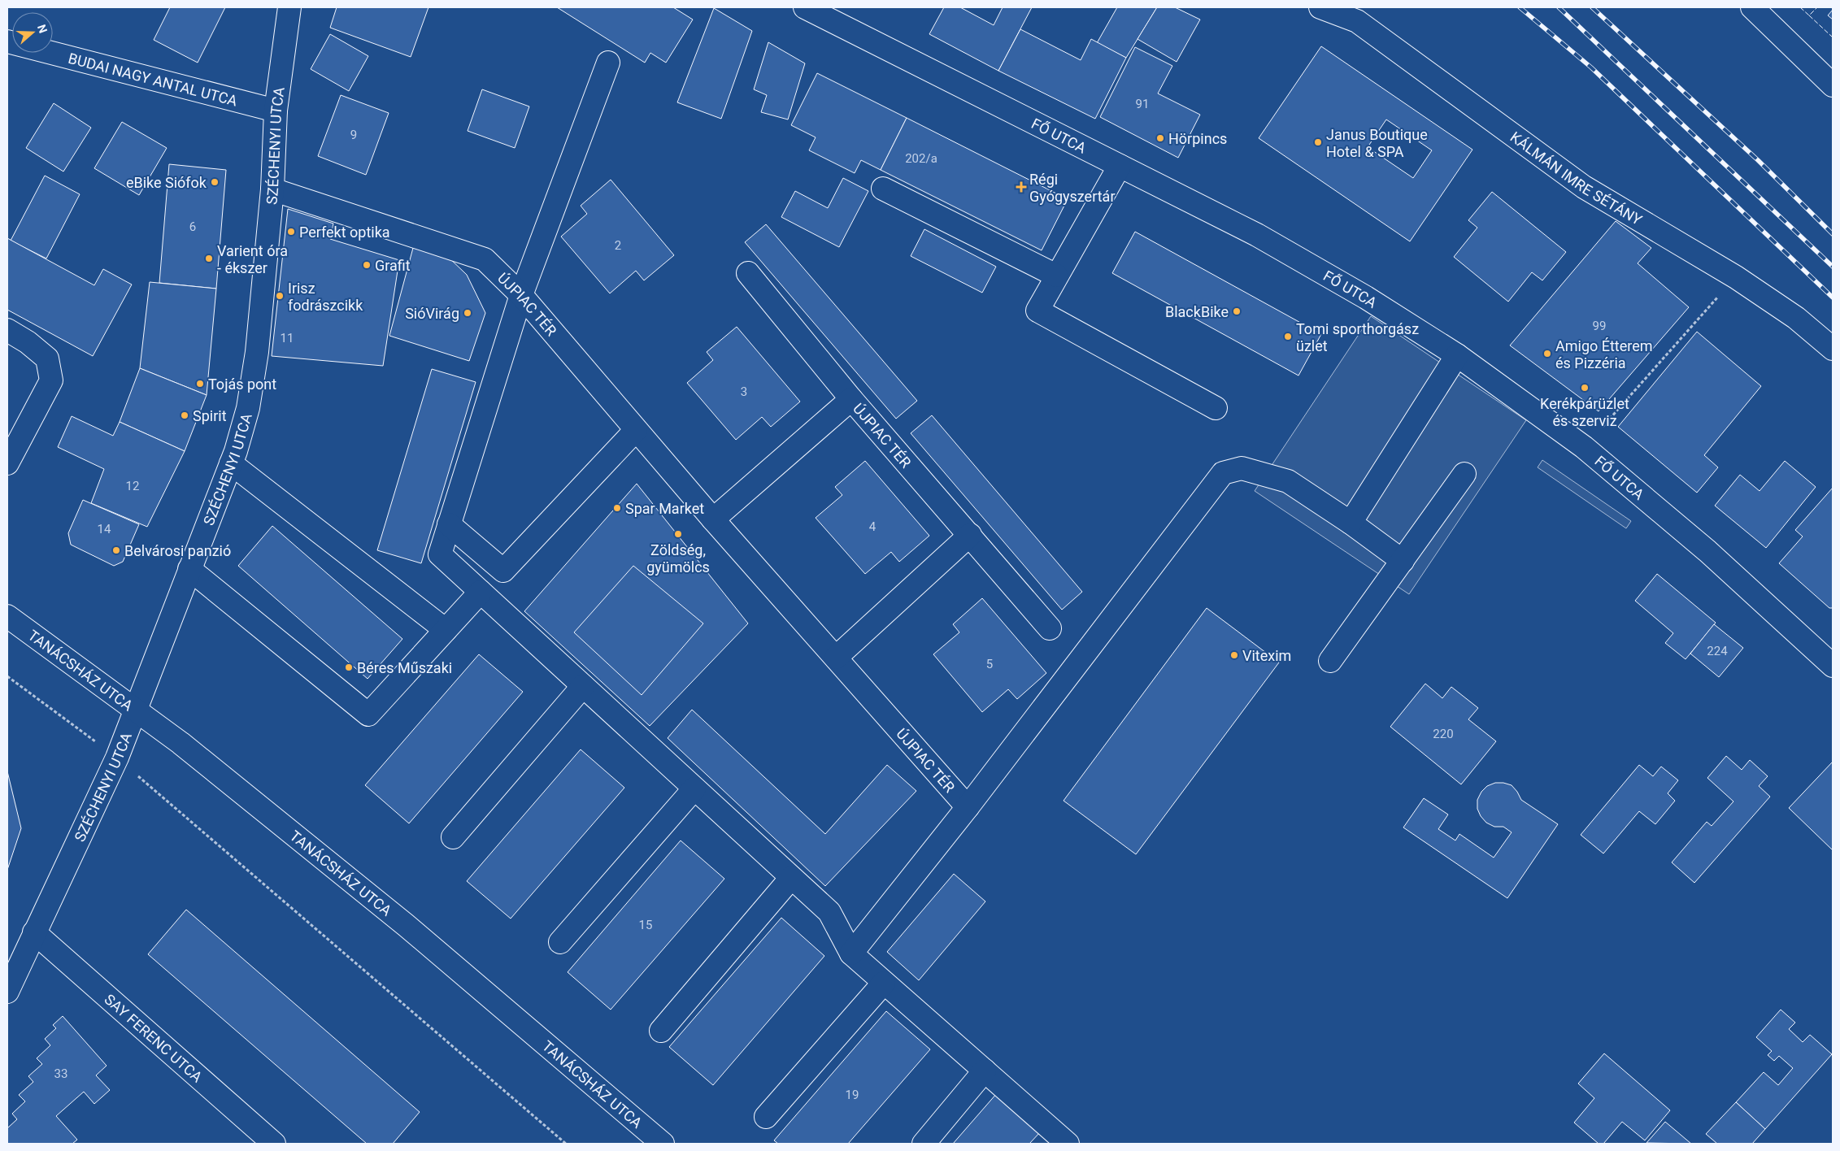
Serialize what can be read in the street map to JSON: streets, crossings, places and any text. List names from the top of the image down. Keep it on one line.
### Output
{"streets":{"street":["BUDAI NAGY ANTAL UTCA","FŐ UTCA","SZÉCHENYI UTCA","KÁLMÁN IMRE SÉTÁNY","ÚJPIAC TÉR","TANÁCSHÁZ UTCA","SAY FERENC UTCA"]},"crossings":[["BUDAI NAGY ANTAL UTCA","SZÉCHENYI UTCA"],["SZÉCHENYI UTCA","ÚJPIAC TÉR"],["SZÉCHENYI UTCA","TANÁCSHÁZ UTCA"],["SZÉCHENYI UTCA","SAY FERENC UTCA"]],"places":{"other":["Hörpincs","Janus Boutique Hotel & SPA","eBike Siófok","Perfekt optika","Varient óra - ékszer","Grafit","Irisz fodrászcikk","BlackBike","SióVirág","Tomi sporthorgász üzlet","Amigo Étterem és Pizzéria","Tojás pont","Kerékpárüzlet és szerviz","Spirit","Spar Market","Zöldség, gyümölcs","Belvárosi panzió","Vitexim","Béres Műszaki"],"health":["Régi Gyógyszertár"]},"house_numbers":["91","9","202/a","6","2","99","11","3","12","4","14","224","5","220","15","33","19"],"north":"right"}
